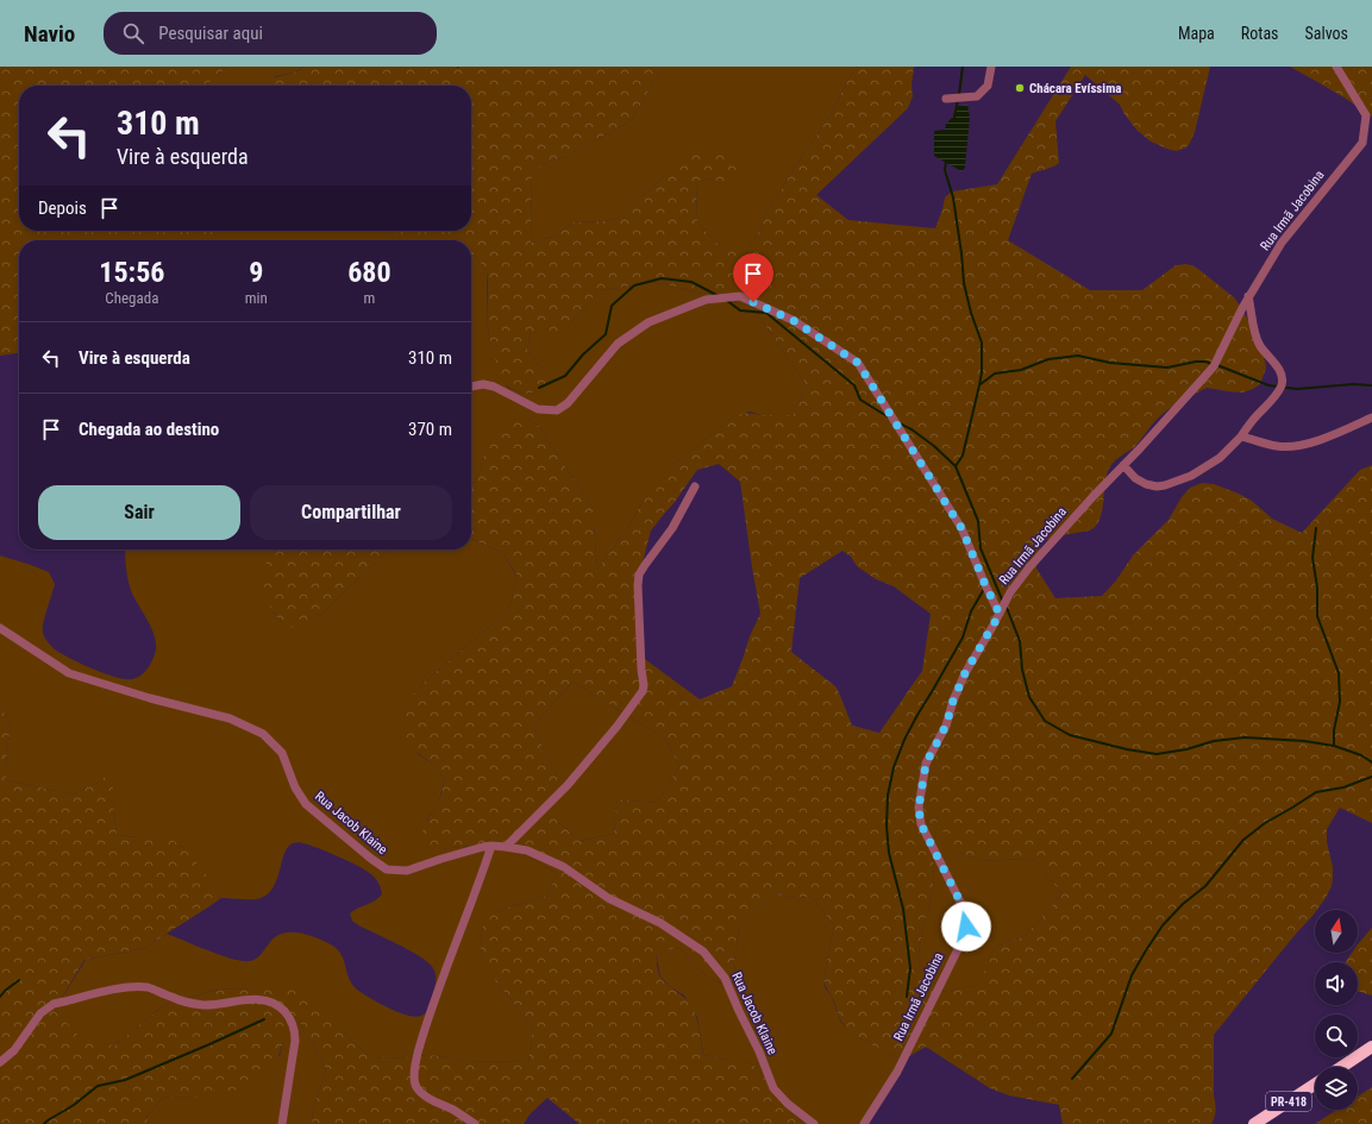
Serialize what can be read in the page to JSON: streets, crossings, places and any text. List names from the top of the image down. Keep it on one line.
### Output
{"streets":{"highway":["PR-418"],"street":["Rua Irmã Jacobina","Rua Jacob Klaine"]},"places":["Chácara Evíssima"],"north":"top","page":{"header":"Navio","search":"Pesquisar aqui","nav":["Mapa","Rotas","Salvos"],"turn":["310 m","Vire à esquerda"],"then":"Depois","eta":["15:56","Chegada","9","min","680","m"],"list":[{"name":"Vire à esquerda","value":"310 m"},{"name":"Chegada ao destino","value":"370 m"}],"buttons":["Sair","Compartilhar"]}}
